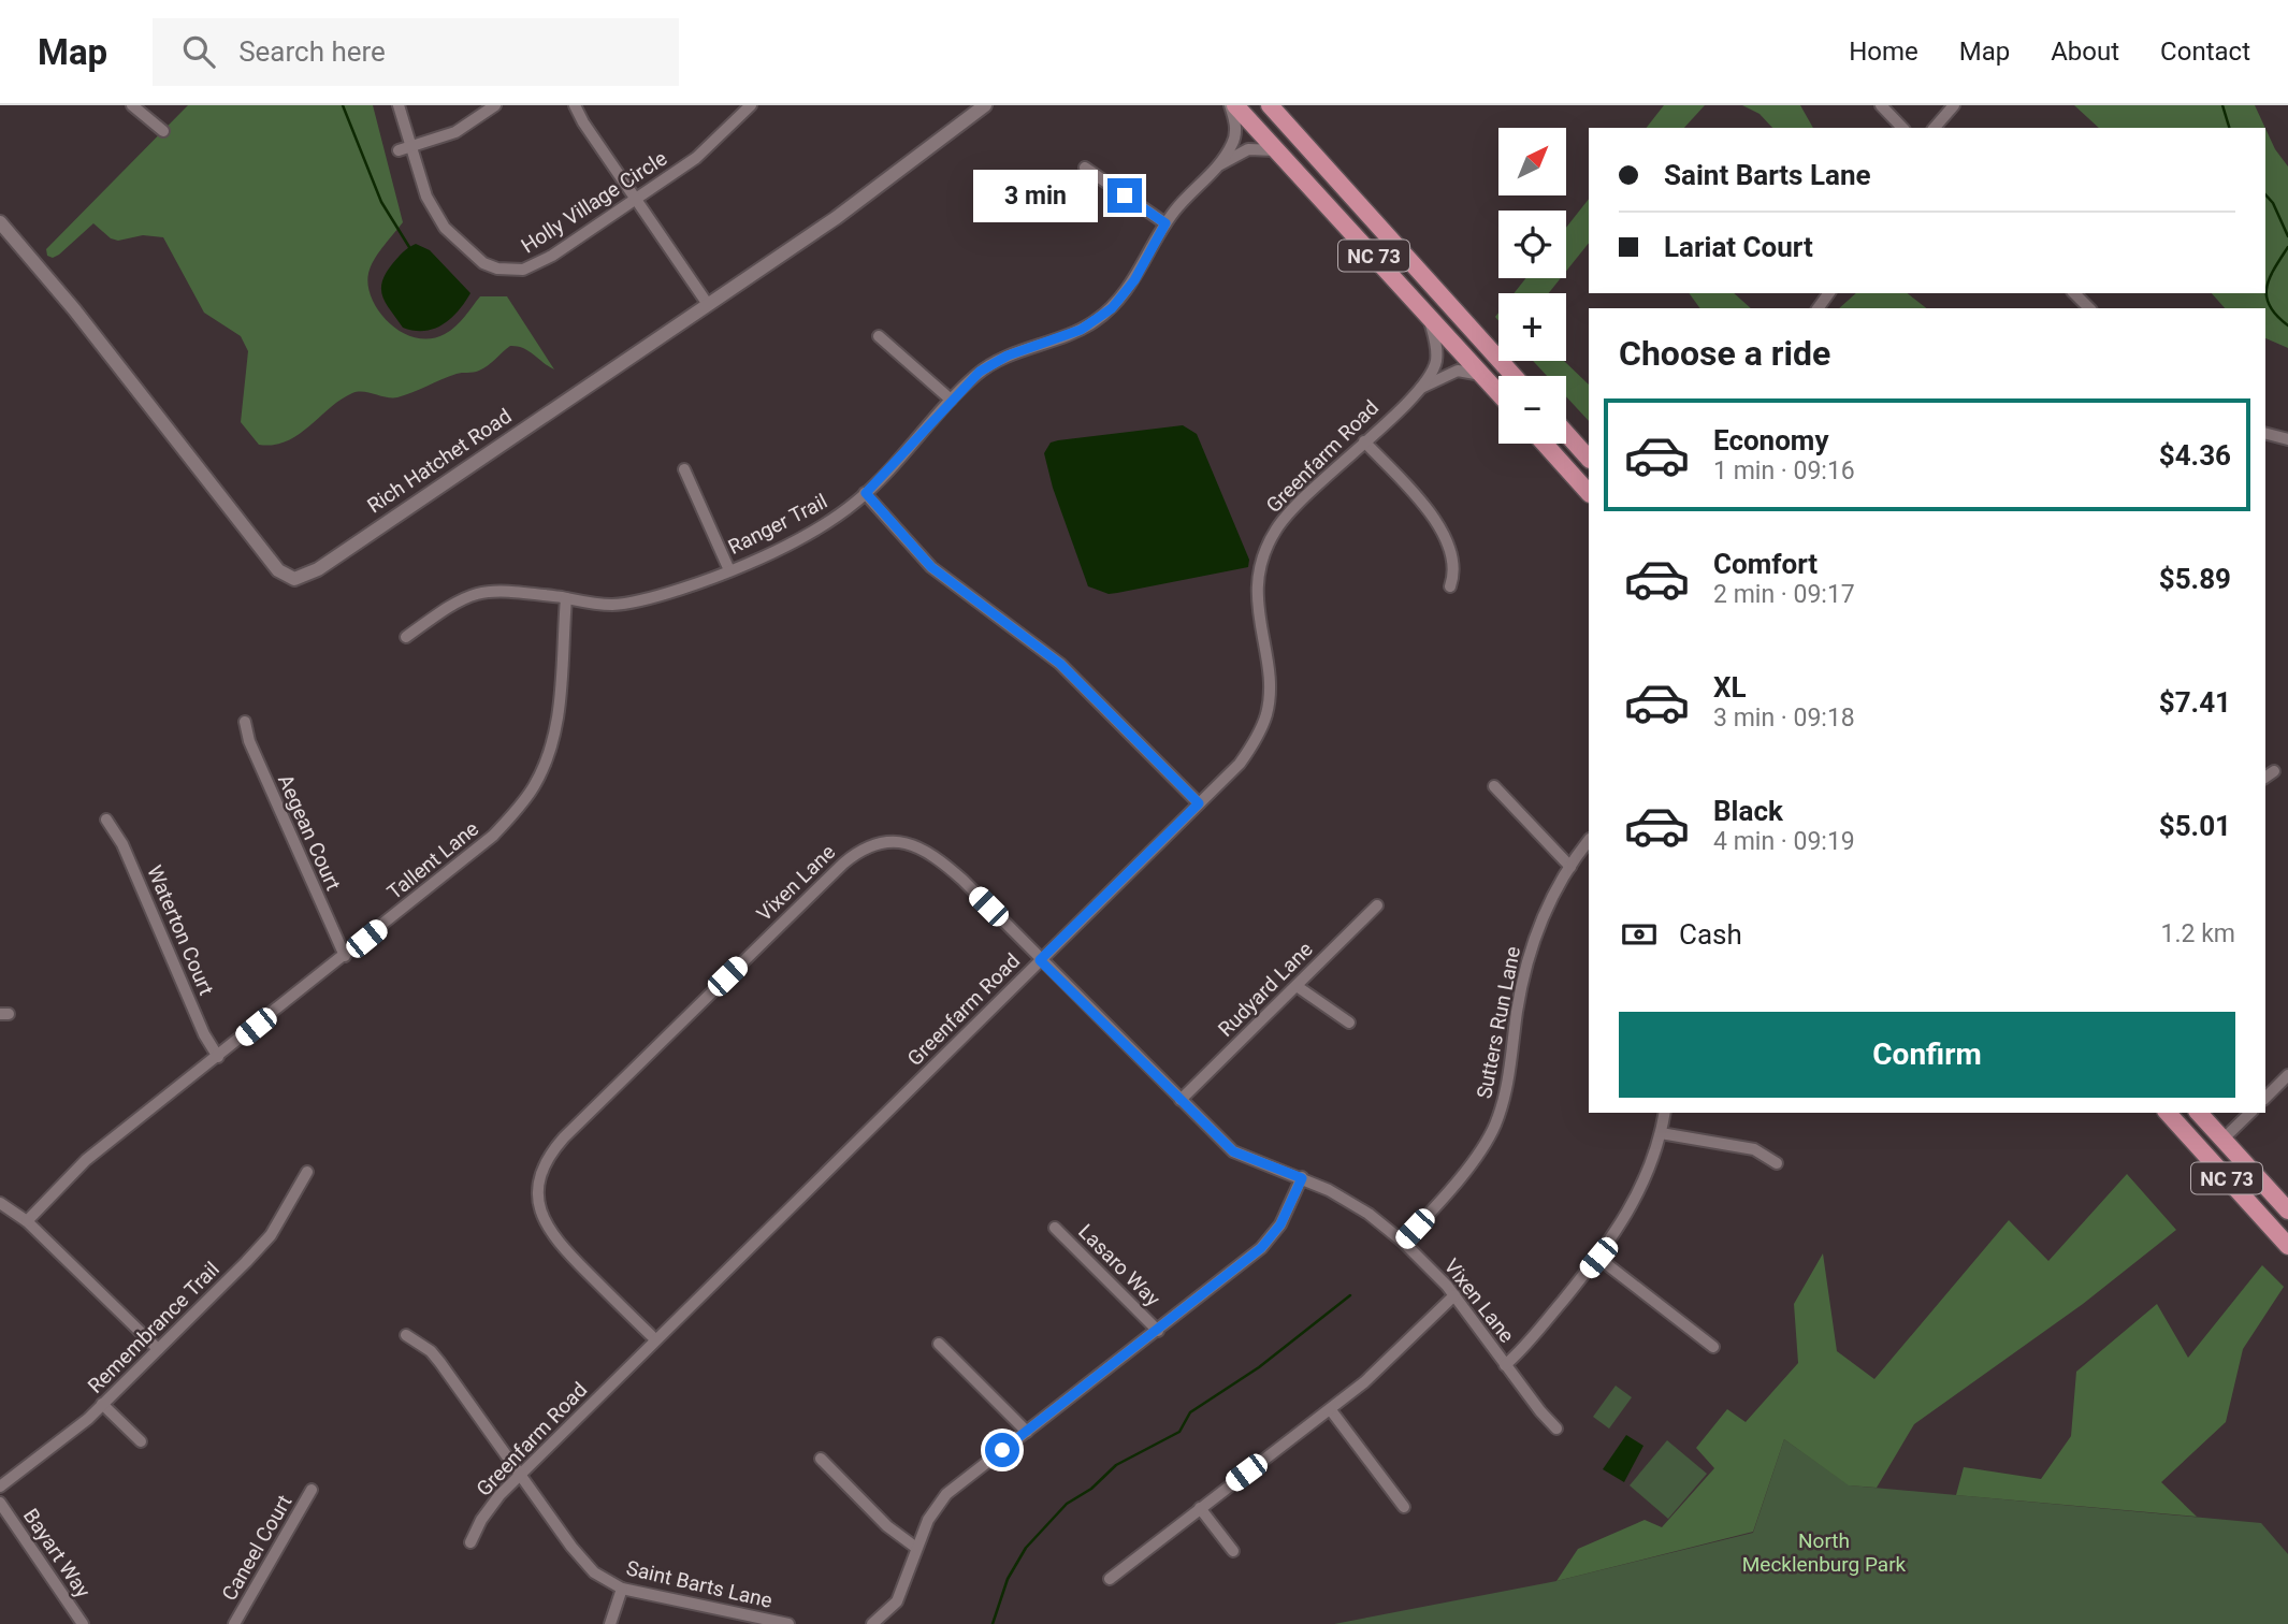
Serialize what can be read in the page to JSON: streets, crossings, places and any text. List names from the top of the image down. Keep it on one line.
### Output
{"streets":{"main road":["NC 73"],"street":["Holly Village Circle","Greenfarm Road","Rich Hatchet Road","Ranger Trail","Aegean Court","Tallent Lane","Vixen Lane","Waterton Court","Rudyard Lane","Sutters Run Lane","Lasaro Way","Remembrance Trail","Caneel Court","Bayart Way","Saint Barts Lane"]},"crossings":[["NC 73","Greenfarm Road"],["NC 73","Ranger Trail"],["Greenfarm Road","Vixen Lane"],["Greenfarm Road","Saint Barts Lane"],["Ranger Trail","Tallent Lane"],["Aegean Court","Tallent Lane"],["Tallent Lane","Waterton Court"],["Vixen Lane","Rudyard Lane"],["Vixen Lane","Sutters Run Lane"]],"parks":["North Mecklenburg Park"],"north":"top right","page":{"header":"Map","search":"Search here","nav":["Home","Map","About","Contact"],"map_buttons":["+","−"],"banner":["Saint Barts Lane","Lariat Court"],"bubble":"3 min","heading":"Choose a ride","list":[{"name":"Economy","note":"1 min · 09:16","value":"$4.36"},{"name":"Comfort","note":"2 min · 09:17","value":"$5.89"},{"name":"XL","note":"3 min · 09:18","value":"$7.41"},{"name":"Black","note":"4 min · 09:19","value":"$5.01"}],"pay":["Cash","1.2 km"],"buttons":"Confirm"}}
